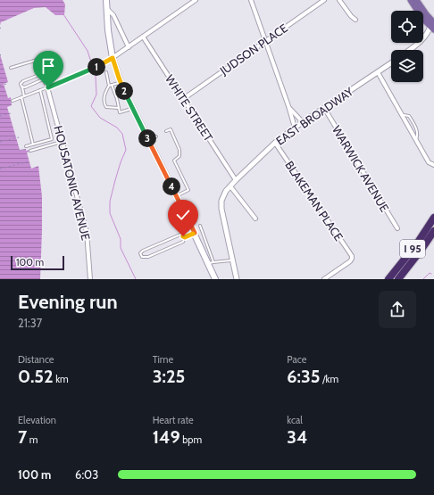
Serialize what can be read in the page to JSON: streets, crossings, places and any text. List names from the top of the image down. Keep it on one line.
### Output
{"streets":{"highway":["I 95"],"street":["JUDSON PLACE","WHITE STREET","EAST BROADWAY","WARWICK AVENUE","HOUSATONIC AVENUE","BLAKEMAN PLACE"]},"crossings":[["JUDSON PLACE","WHITE STREET"],["WHITE STREET","EAST BROADWAY"],["EAST BROADWAY","WARWICK AVENUE"],["EAST BROADWAY","BLAKEMAN PLACE"]],"scale_bar":"100 m","page":{"pins":["1","2","3","4"],"scale":"100 m","heading":["Evening run","21:37"],"stats":[["Distance","0.52 km"],["Time","3:25"],["Pace","6:35 /km"],["Elevation","7 m"],["Heart rate","149 bpm"],["kcal","34"]],"list":[{"name":"100 m","note":"6:03"}]}}
